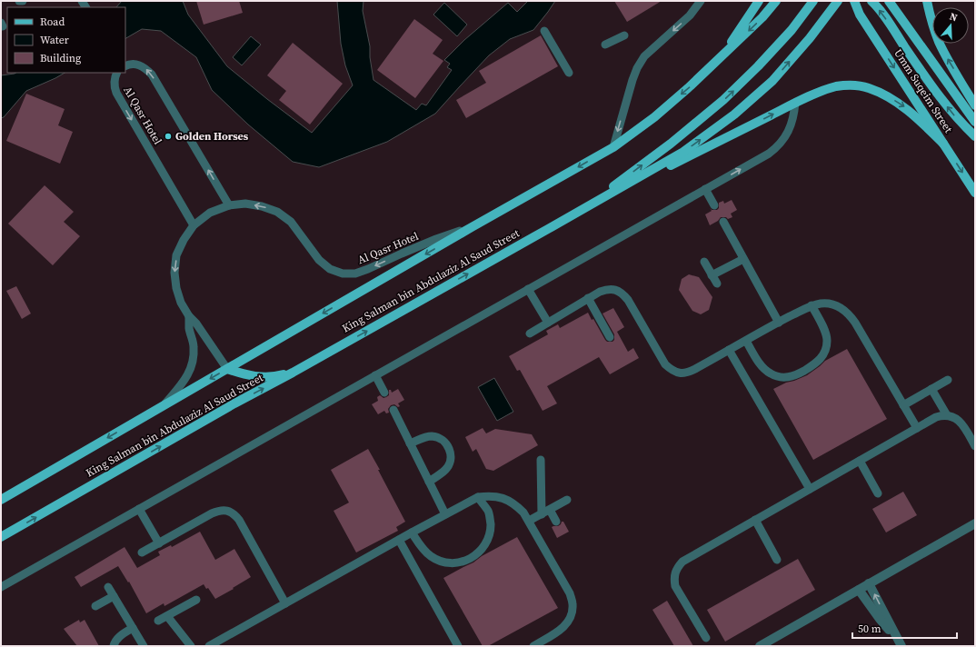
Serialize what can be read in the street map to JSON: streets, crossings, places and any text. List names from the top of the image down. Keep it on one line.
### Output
{"streets":{"main road":["Umm Suqeim Street","King Salman bin Abdulaziz Al Saud Street"],"lane":["Al Qasr Hotel"]},"crossings":[["Al Qasr Hotel","King Salman bin Abdulaziz Al Saud Street"]],"places":["Golden Horses"],"legend":["Road","Water","Building"],"scale_bar":"50 m","north":"top"}
